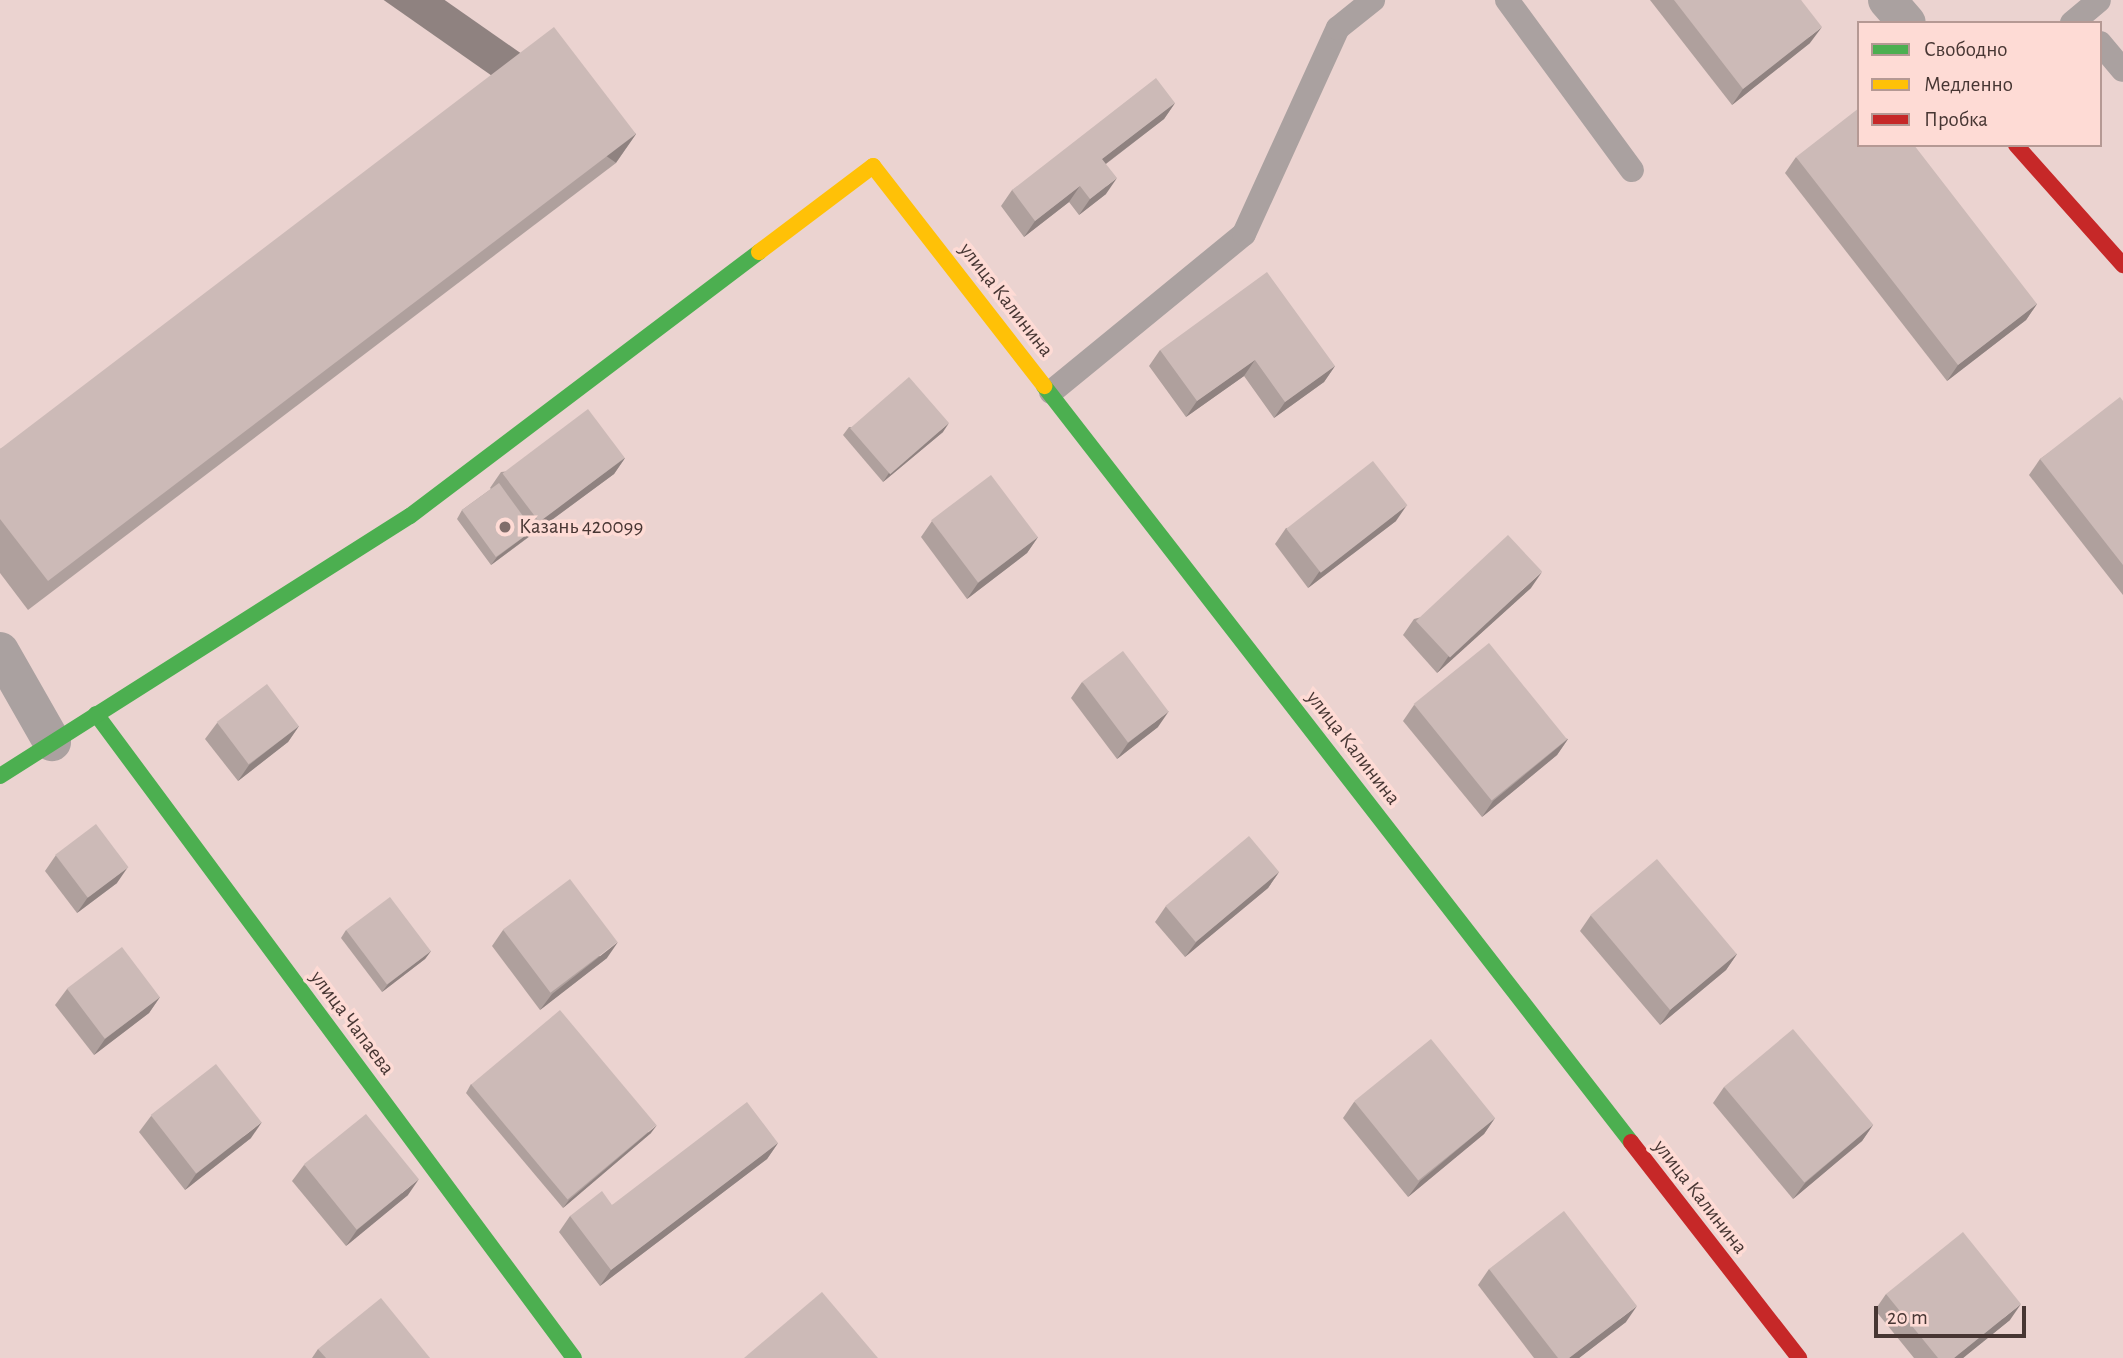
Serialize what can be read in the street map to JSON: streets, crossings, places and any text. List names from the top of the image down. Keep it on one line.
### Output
{"streets":{"street":["улица Калинина","улица Чапаева"]},"crossings":[["улица Калинина","улица Чапаева"]],"places":["Казань 420099"],"legend":["Свободно","Медленно","Пробка"],"scale_bar":"20 m"}
